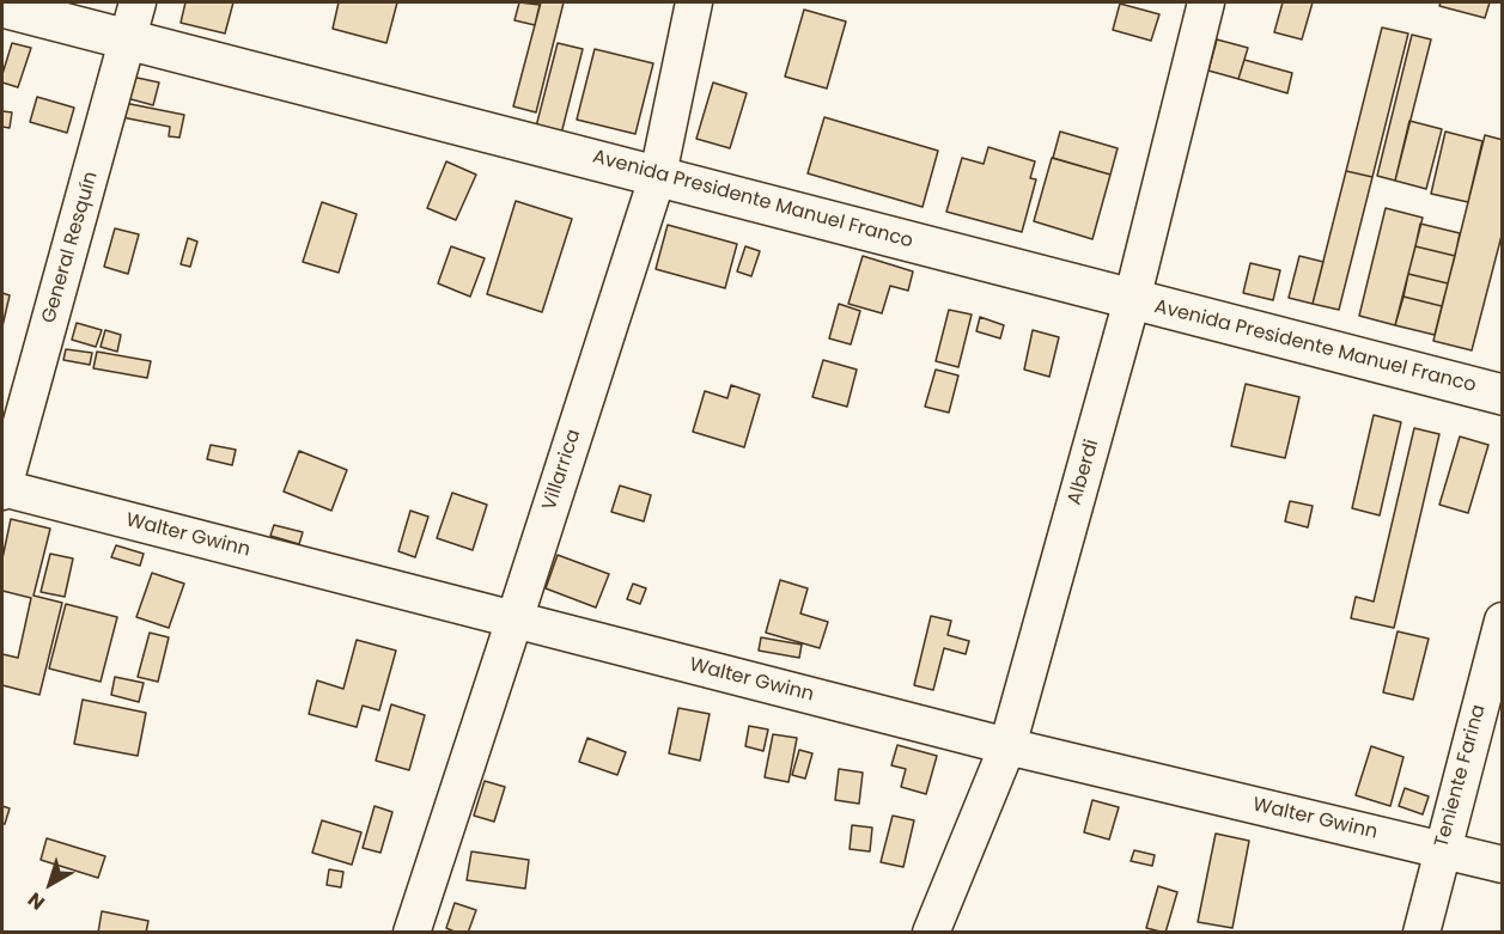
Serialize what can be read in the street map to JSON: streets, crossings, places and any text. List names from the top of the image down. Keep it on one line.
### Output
{"streets":{"main road":["Avenida Presidente Manuel Franco"],"street":["General Resquín","Villarrica","Alberdi","Walter Gwinn","Teniente Farina"]},"crossings":[["Avenida Presidente Manuel Franco","General Resquín"],["Avenida Presidente Manuel Franco","Villarrica"],["Avenida Presidente Manuel Franco","Alberdi"],["General Resquín","Walter Gwinn"],["Villarrica","Walter Gwinn"],["Alberdi","Walter Gwinn"],["Walter Gwinn","Teniente Farina"]],"north":"bottom left"}
